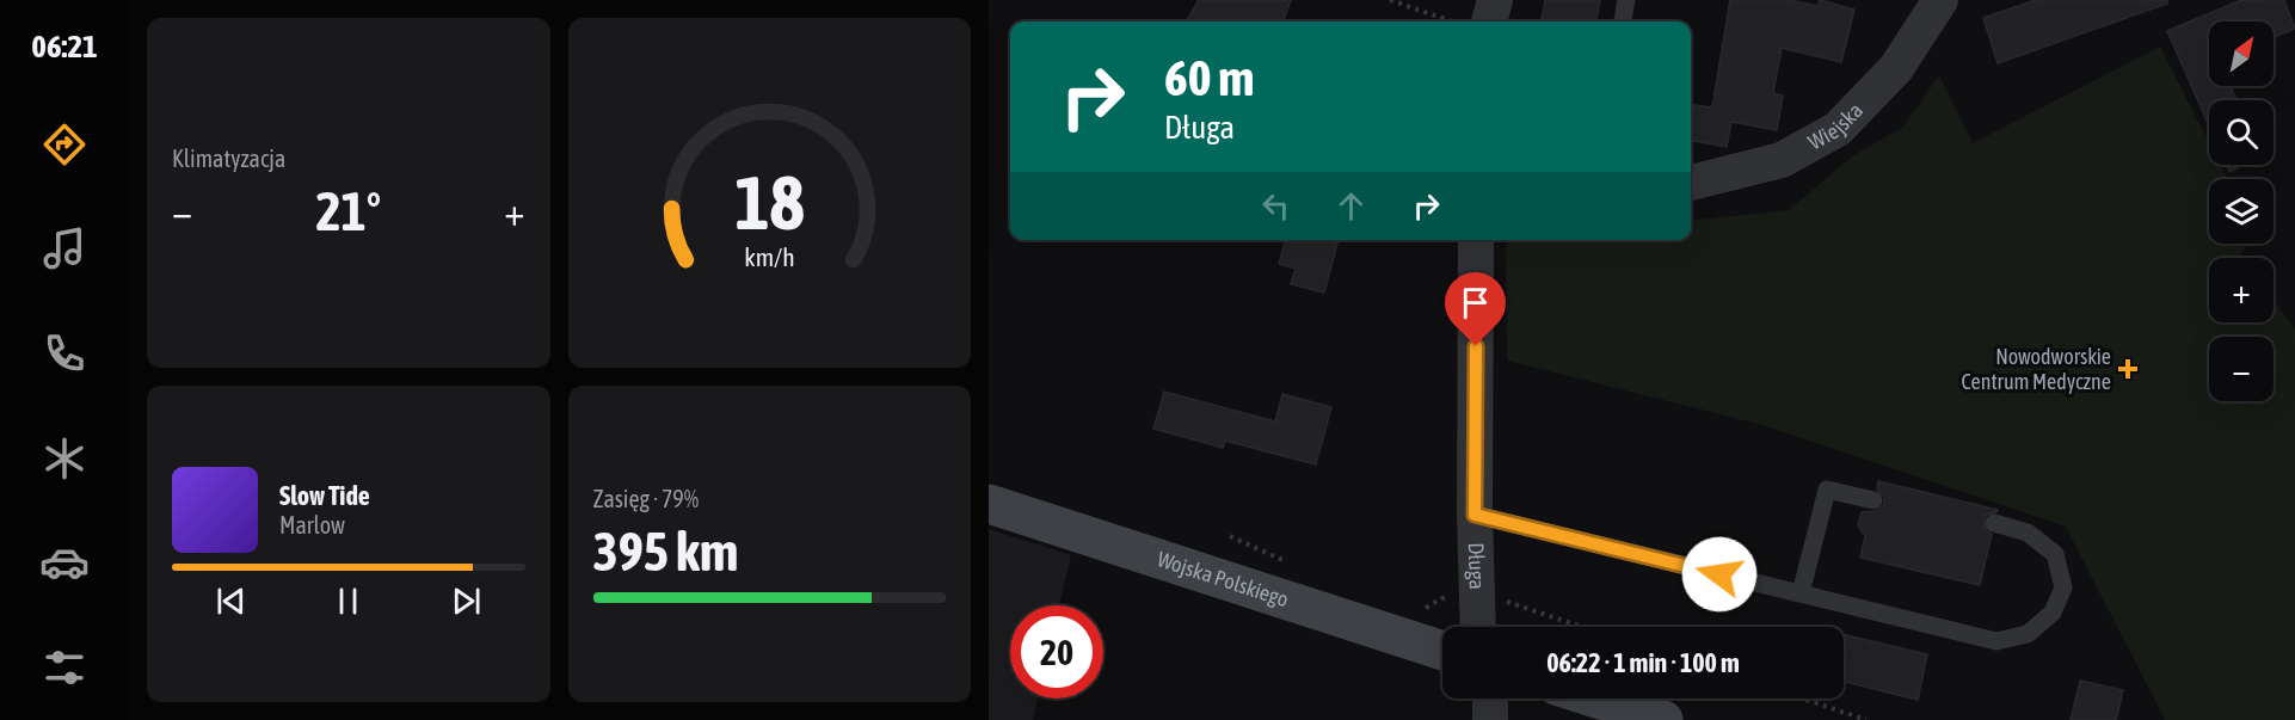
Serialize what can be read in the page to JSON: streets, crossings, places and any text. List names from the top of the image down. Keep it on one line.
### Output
{"streets":{"main road":["Wojska Polskiego"],"street":["Wiejska","Długa"]},"places":{"health":["Nowodworskie Centrum Medyczne"]},"north":"top right","page":{"tabs":"06:21","tile":["Klimatyzacja",["Zasięg · 79%","395 km"]],"map_buttons":["+","−"],"turn":["60 m","Długa"],"heat":["−","21°","+"],"song":["Slow Tide","Marlow"],"limit":"20","trip":"06:22 · 1 min · 100 m","gauge":["18","km/h"]}}
